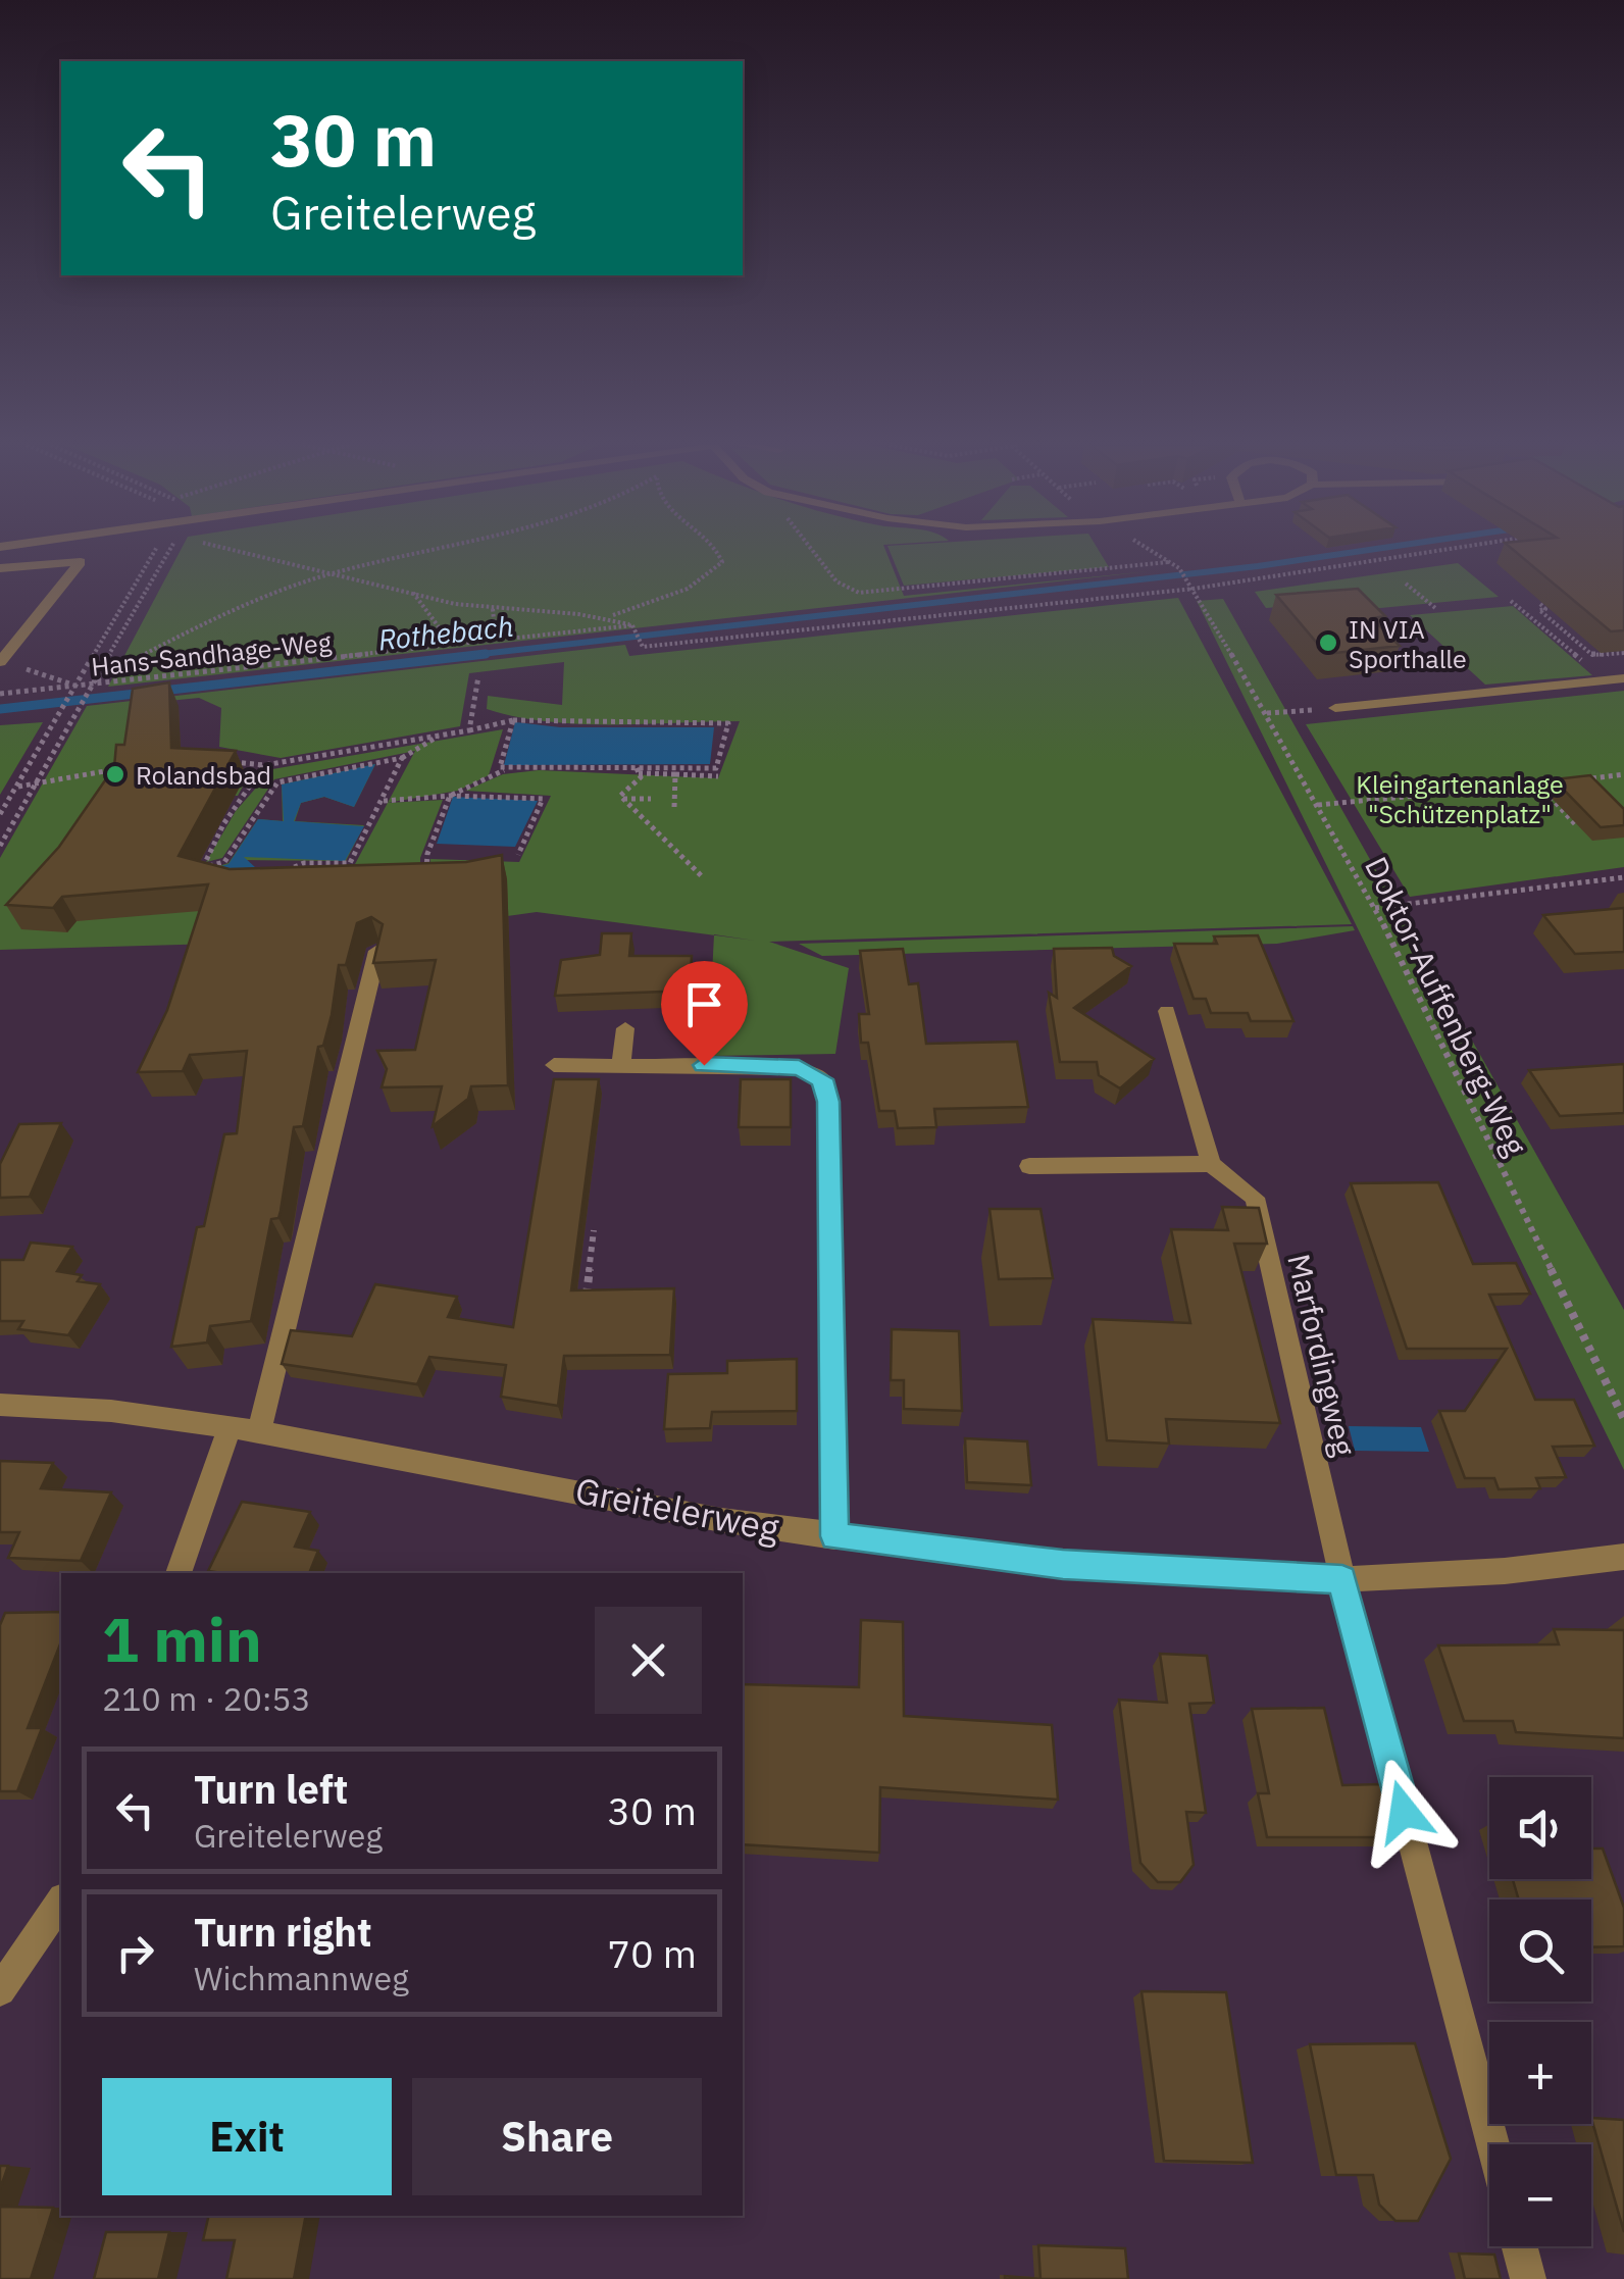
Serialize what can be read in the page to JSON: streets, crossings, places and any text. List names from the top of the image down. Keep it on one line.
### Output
{"streets":{"street":["Marfordingweg","Greitelerweg"],"path":["Hans-Sandhage-Weg","Doktor-Auffenberg-Weg"]},"crossings":[["Marfordingweg","Greitelerweg"]],"water":["Rothebach"],"parks":["Kleingartenanlage \"Schützenplatz\""],"places":["IN VIA Sporthalle","Rolandsbad"],"page":{"turn":["30 m","Greitelerweg"],"heading":["1 min","210 m · 20:53"],"list":[{"name":"Turn left","note":"Greitelerweg","value":"30 m"},{"name":"Turn right","note":"Wichmannweg","value":"70 m"}],"map_buttons":["+","−"],"buttons":["Exit","Share"]}}
